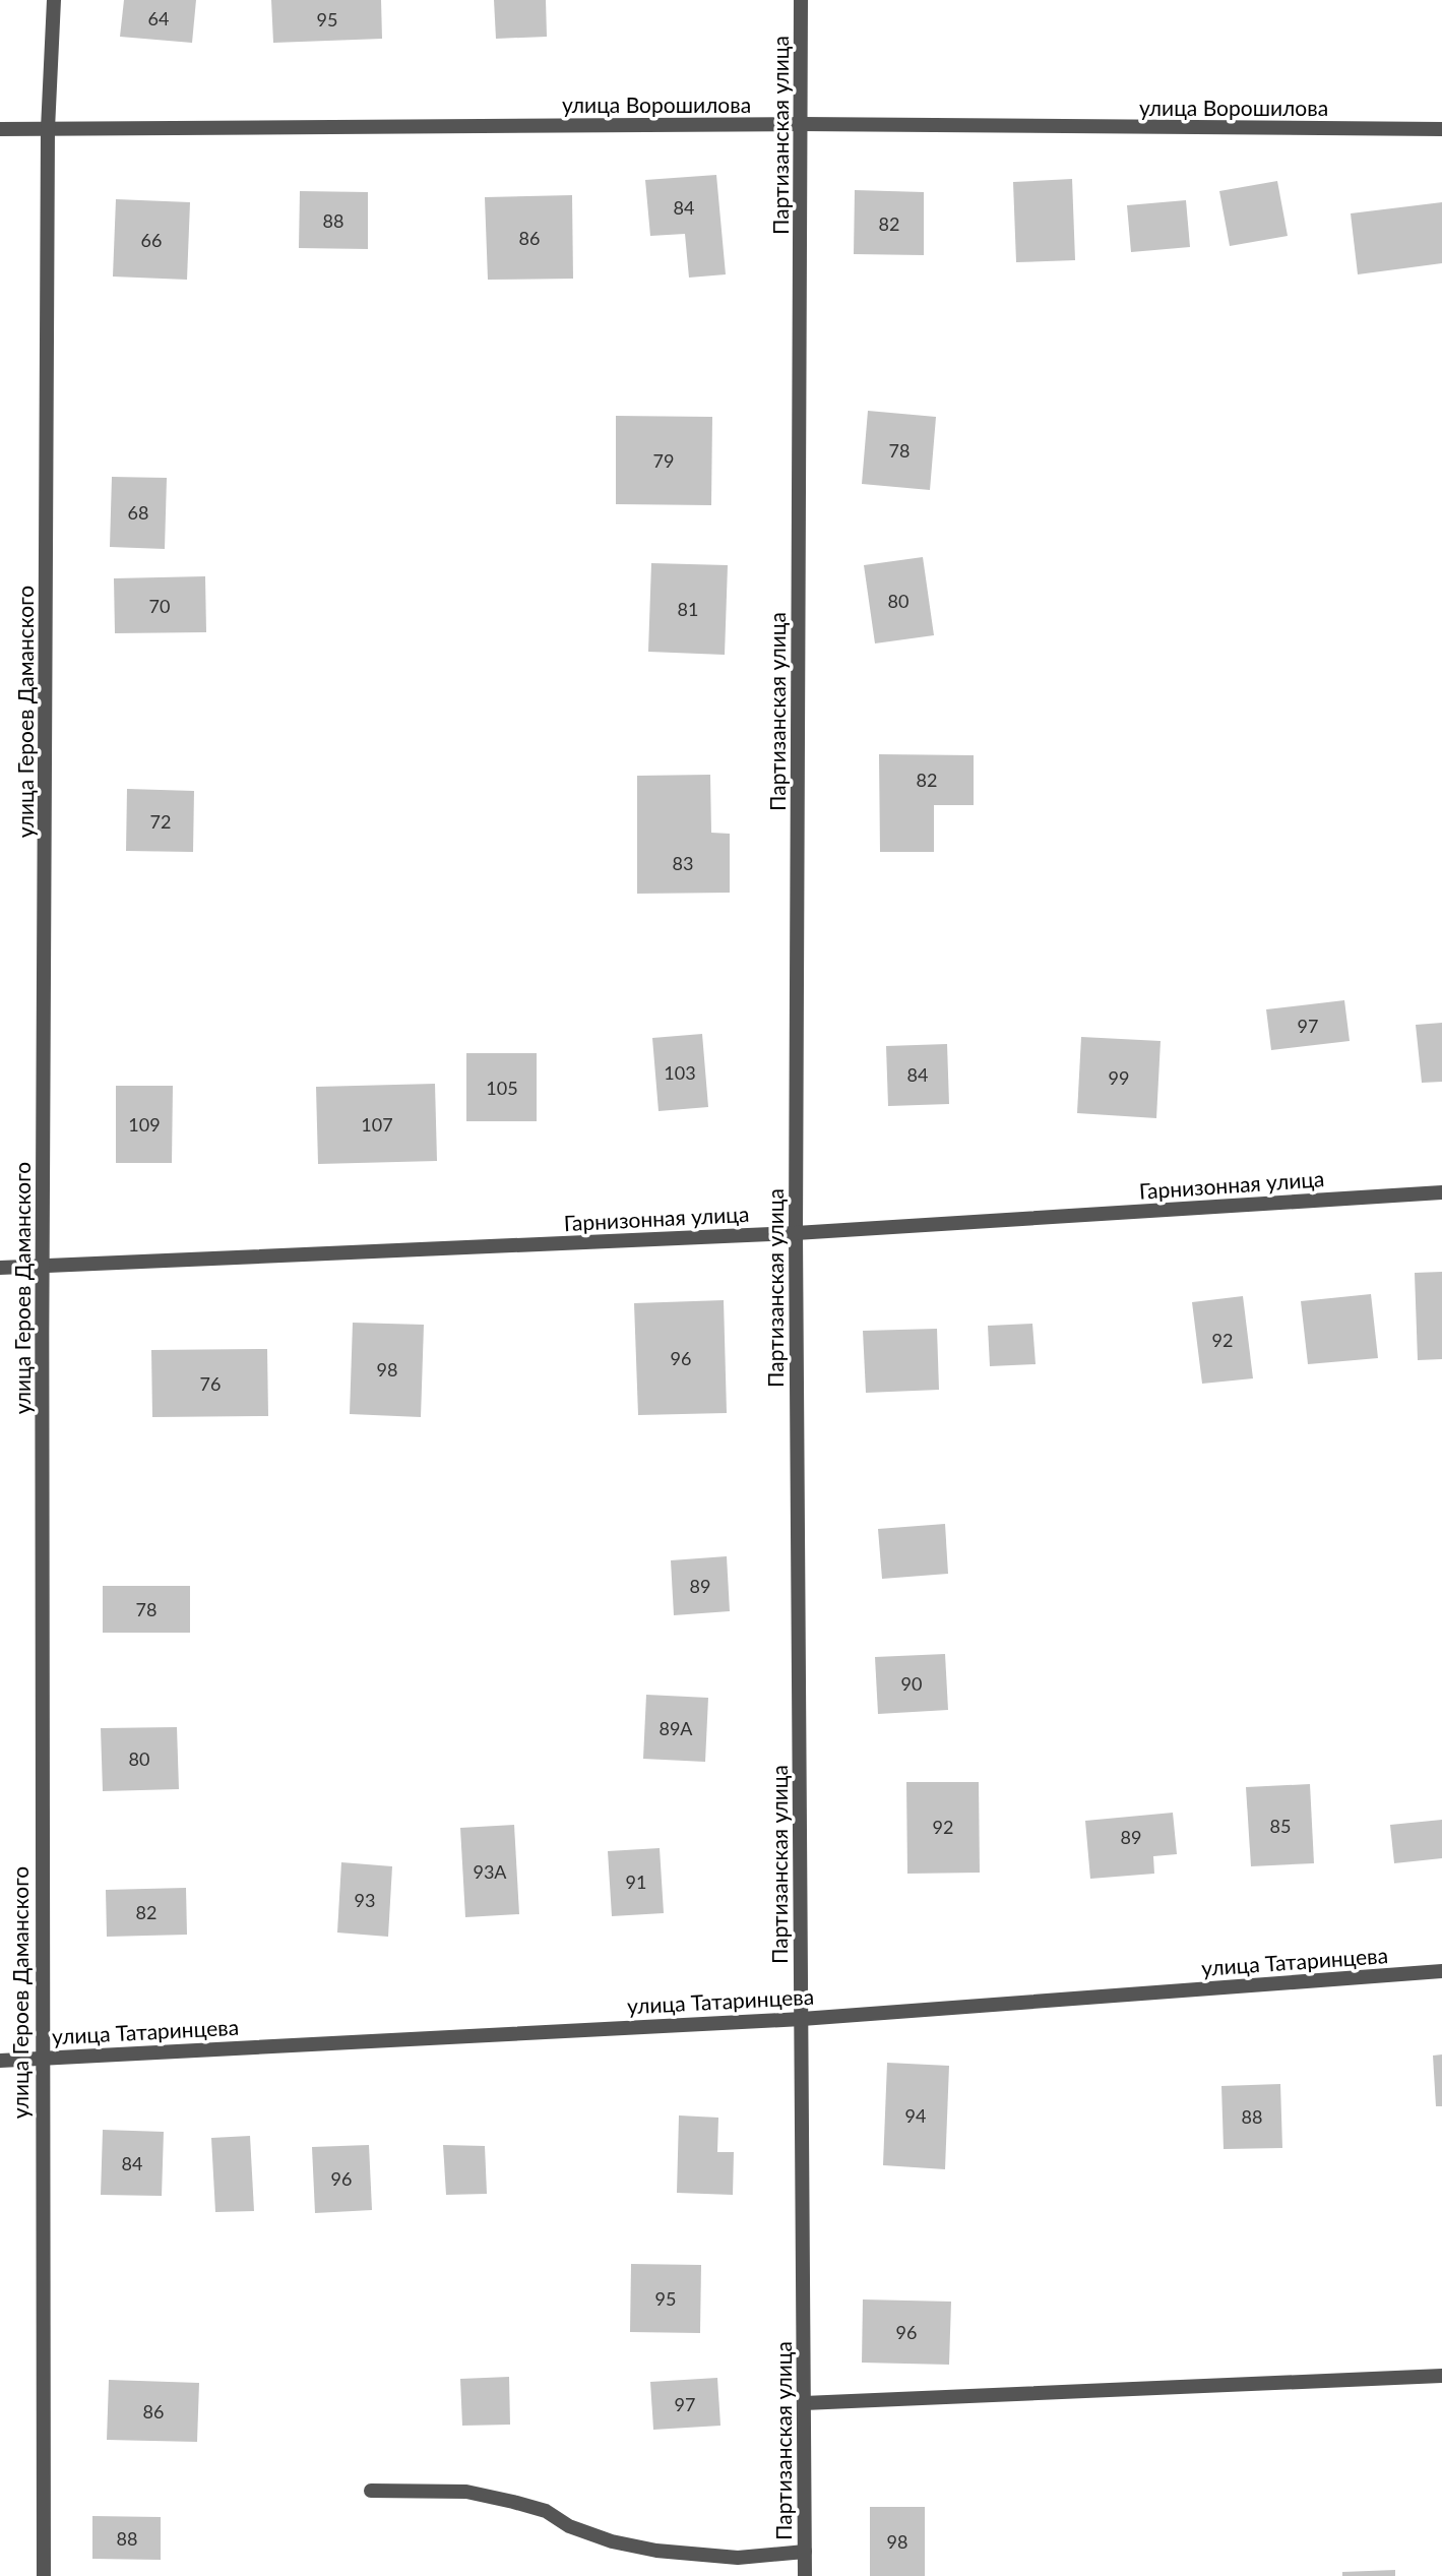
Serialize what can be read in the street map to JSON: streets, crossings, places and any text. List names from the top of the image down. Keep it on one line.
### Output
{"streets":{"street":["улица Ворошилова","Партизанская улица","улица Героев Даманского","Гарнизонная улица","улица Татаринцева"]},"crossings":[["улица Ворошилова","Партизанская улица"],["улица Ворошилова","улица Героев Даманского"],["Партизанская улица","Гарнизонная улица"],["Партизанская улица","улица Татаринцева"],["улица Героев Даманского","Гарнизонная улица"],["улица Героев Даманского","улица Татаринцева"]],"house_numbers":["64","95","84","88","82","86","66","78","79","68","80","70","81","82","72","83","97","103","84","99","105","109","107","92","96","98","76","89","78","90","89А","80","85","92","89","93А","91","93","82","94","88","84","96","95","96","97","86","88","98"]}
